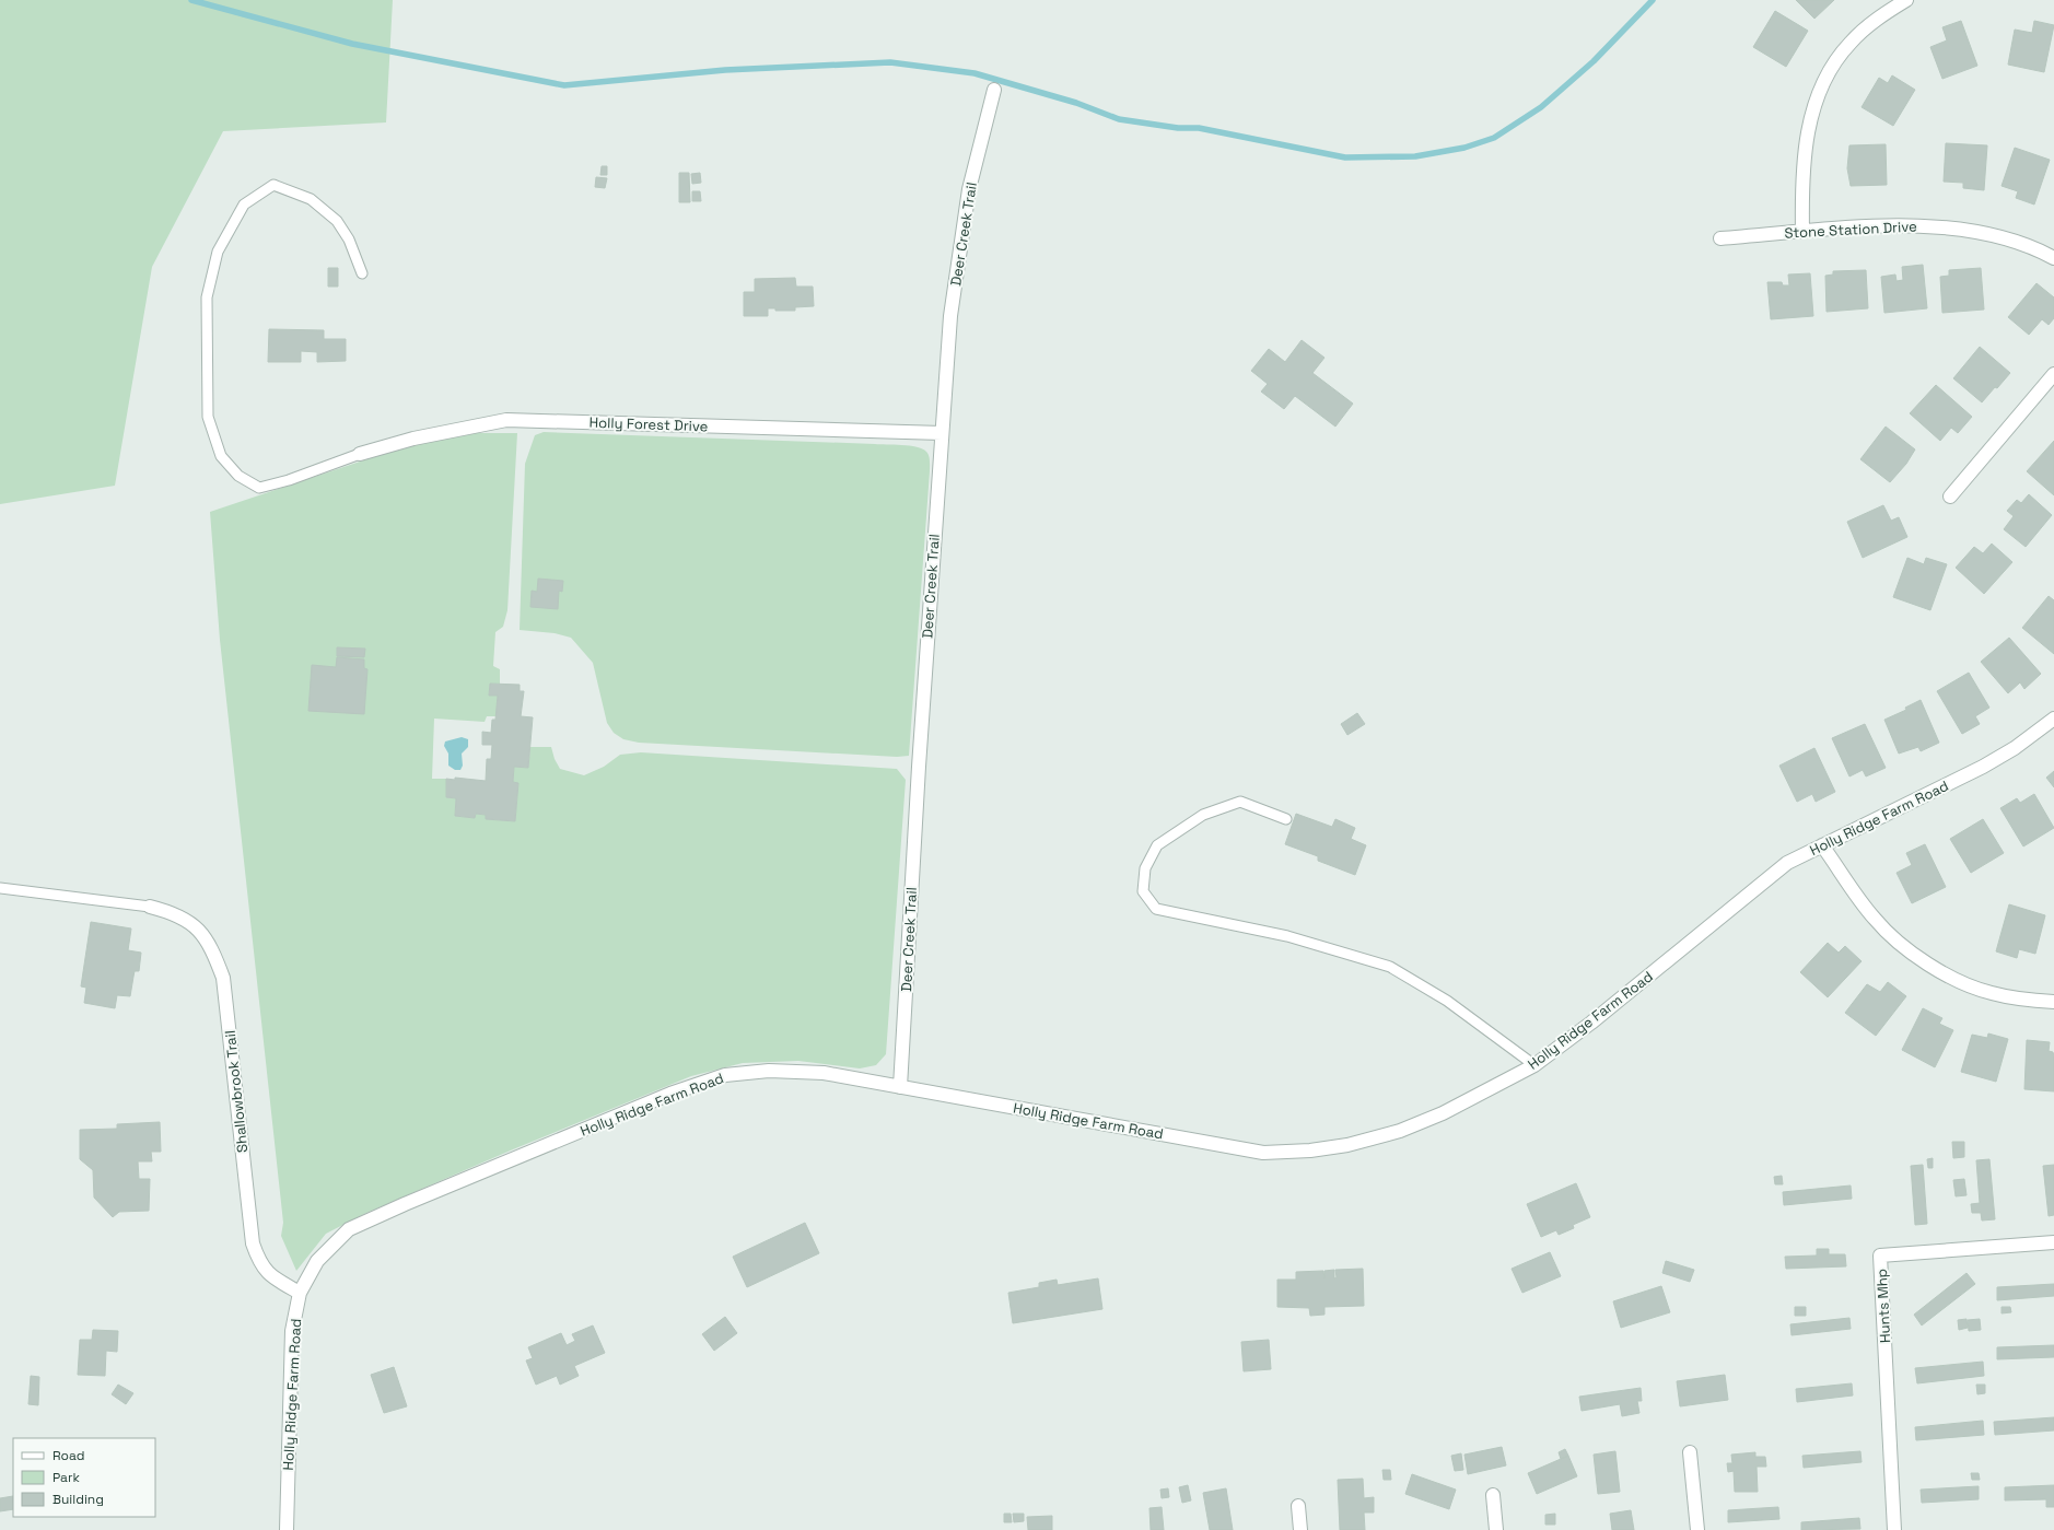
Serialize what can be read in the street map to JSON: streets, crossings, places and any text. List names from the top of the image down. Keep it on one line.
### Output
{"streets":{"street":["Stone Station Drive","Deer Creek Trail","Holly Forest Drive","Holly Ridge Farm Road","Shallowbrook Trail","Hunts Mhp"]},"crossings":[["Deer Creek Trail","Holly Forest Drive"],["Deer Creek Trail","Holly Ridge Farm Road"],["Holly Ridge Farm Road","Shallowbrook Trail"]],"legend":["Road","Park","Building"]}
